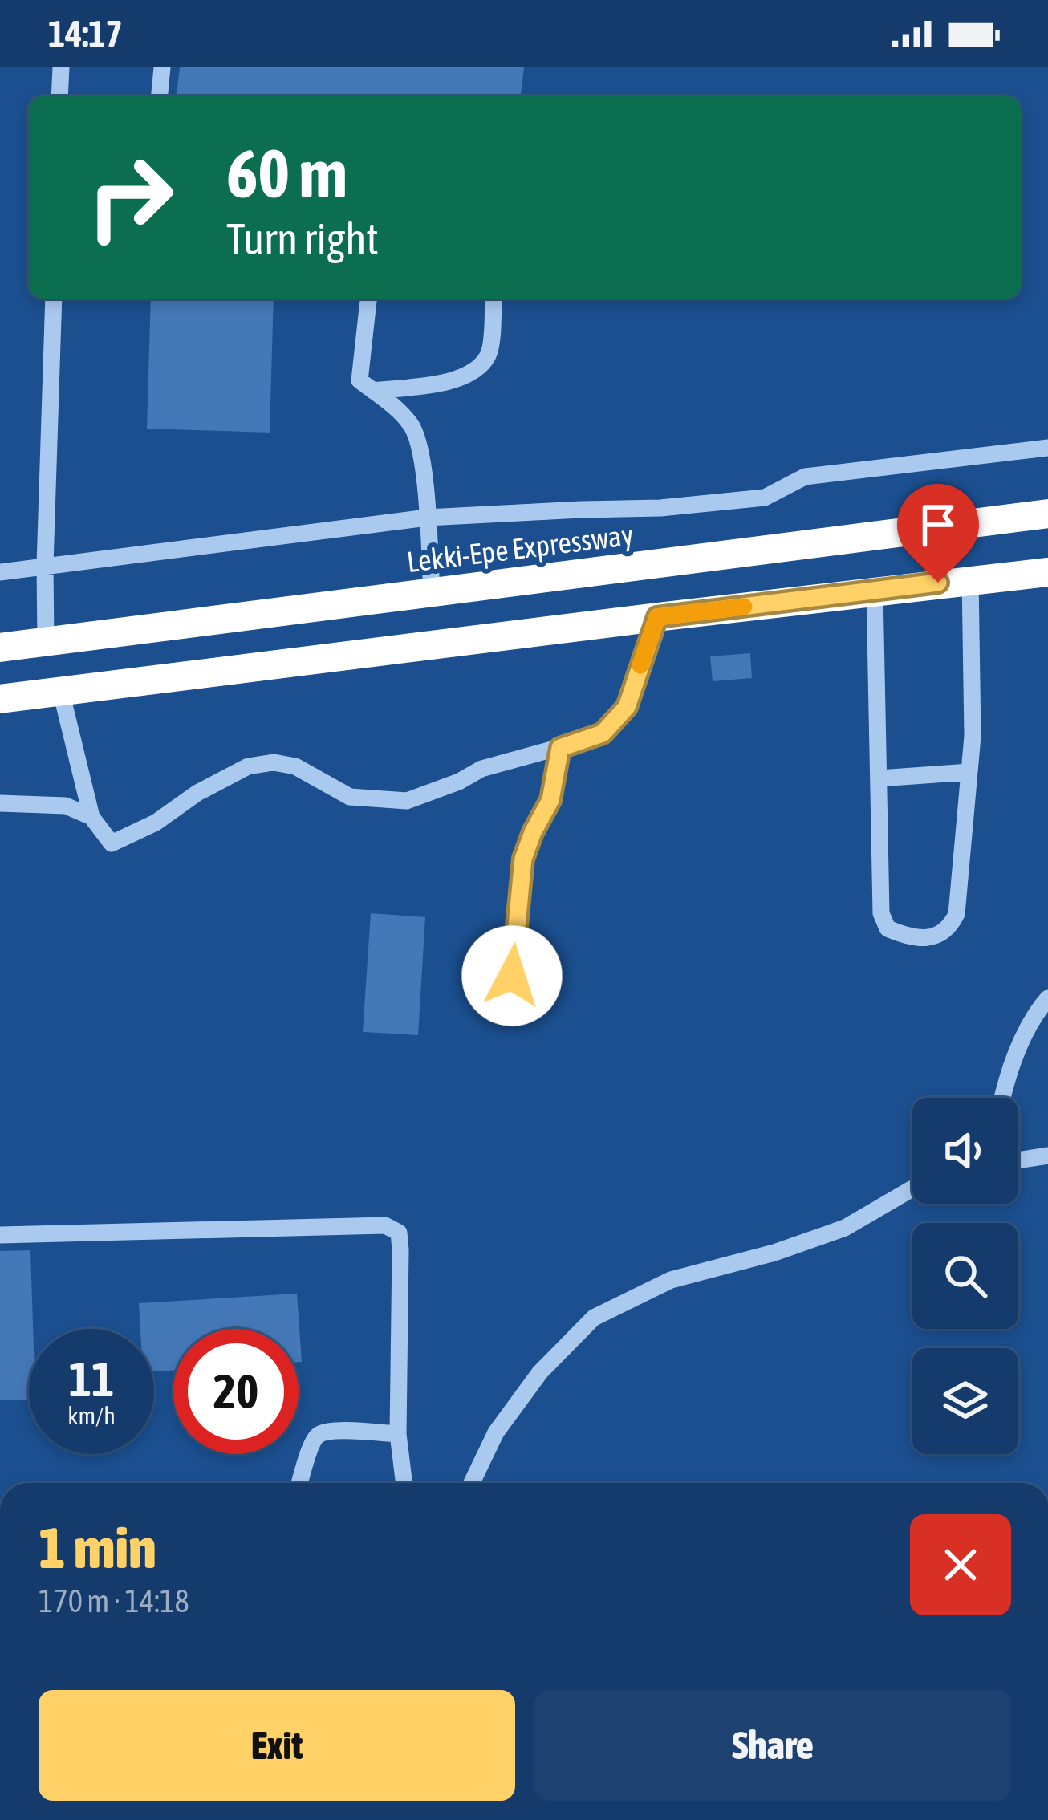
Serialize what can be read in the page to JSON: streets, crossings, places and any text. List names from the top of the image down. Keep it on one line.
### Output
{"streets":{"highway":["Lekki-Epe Expressway"]},"page":{"status":"14:17","turn":["60 m","Turn right"],"speed":"11 km/h","limit":"20","heading":["1 min","170 m · 14:18"],"buttons":["Exit","Share"]}}
